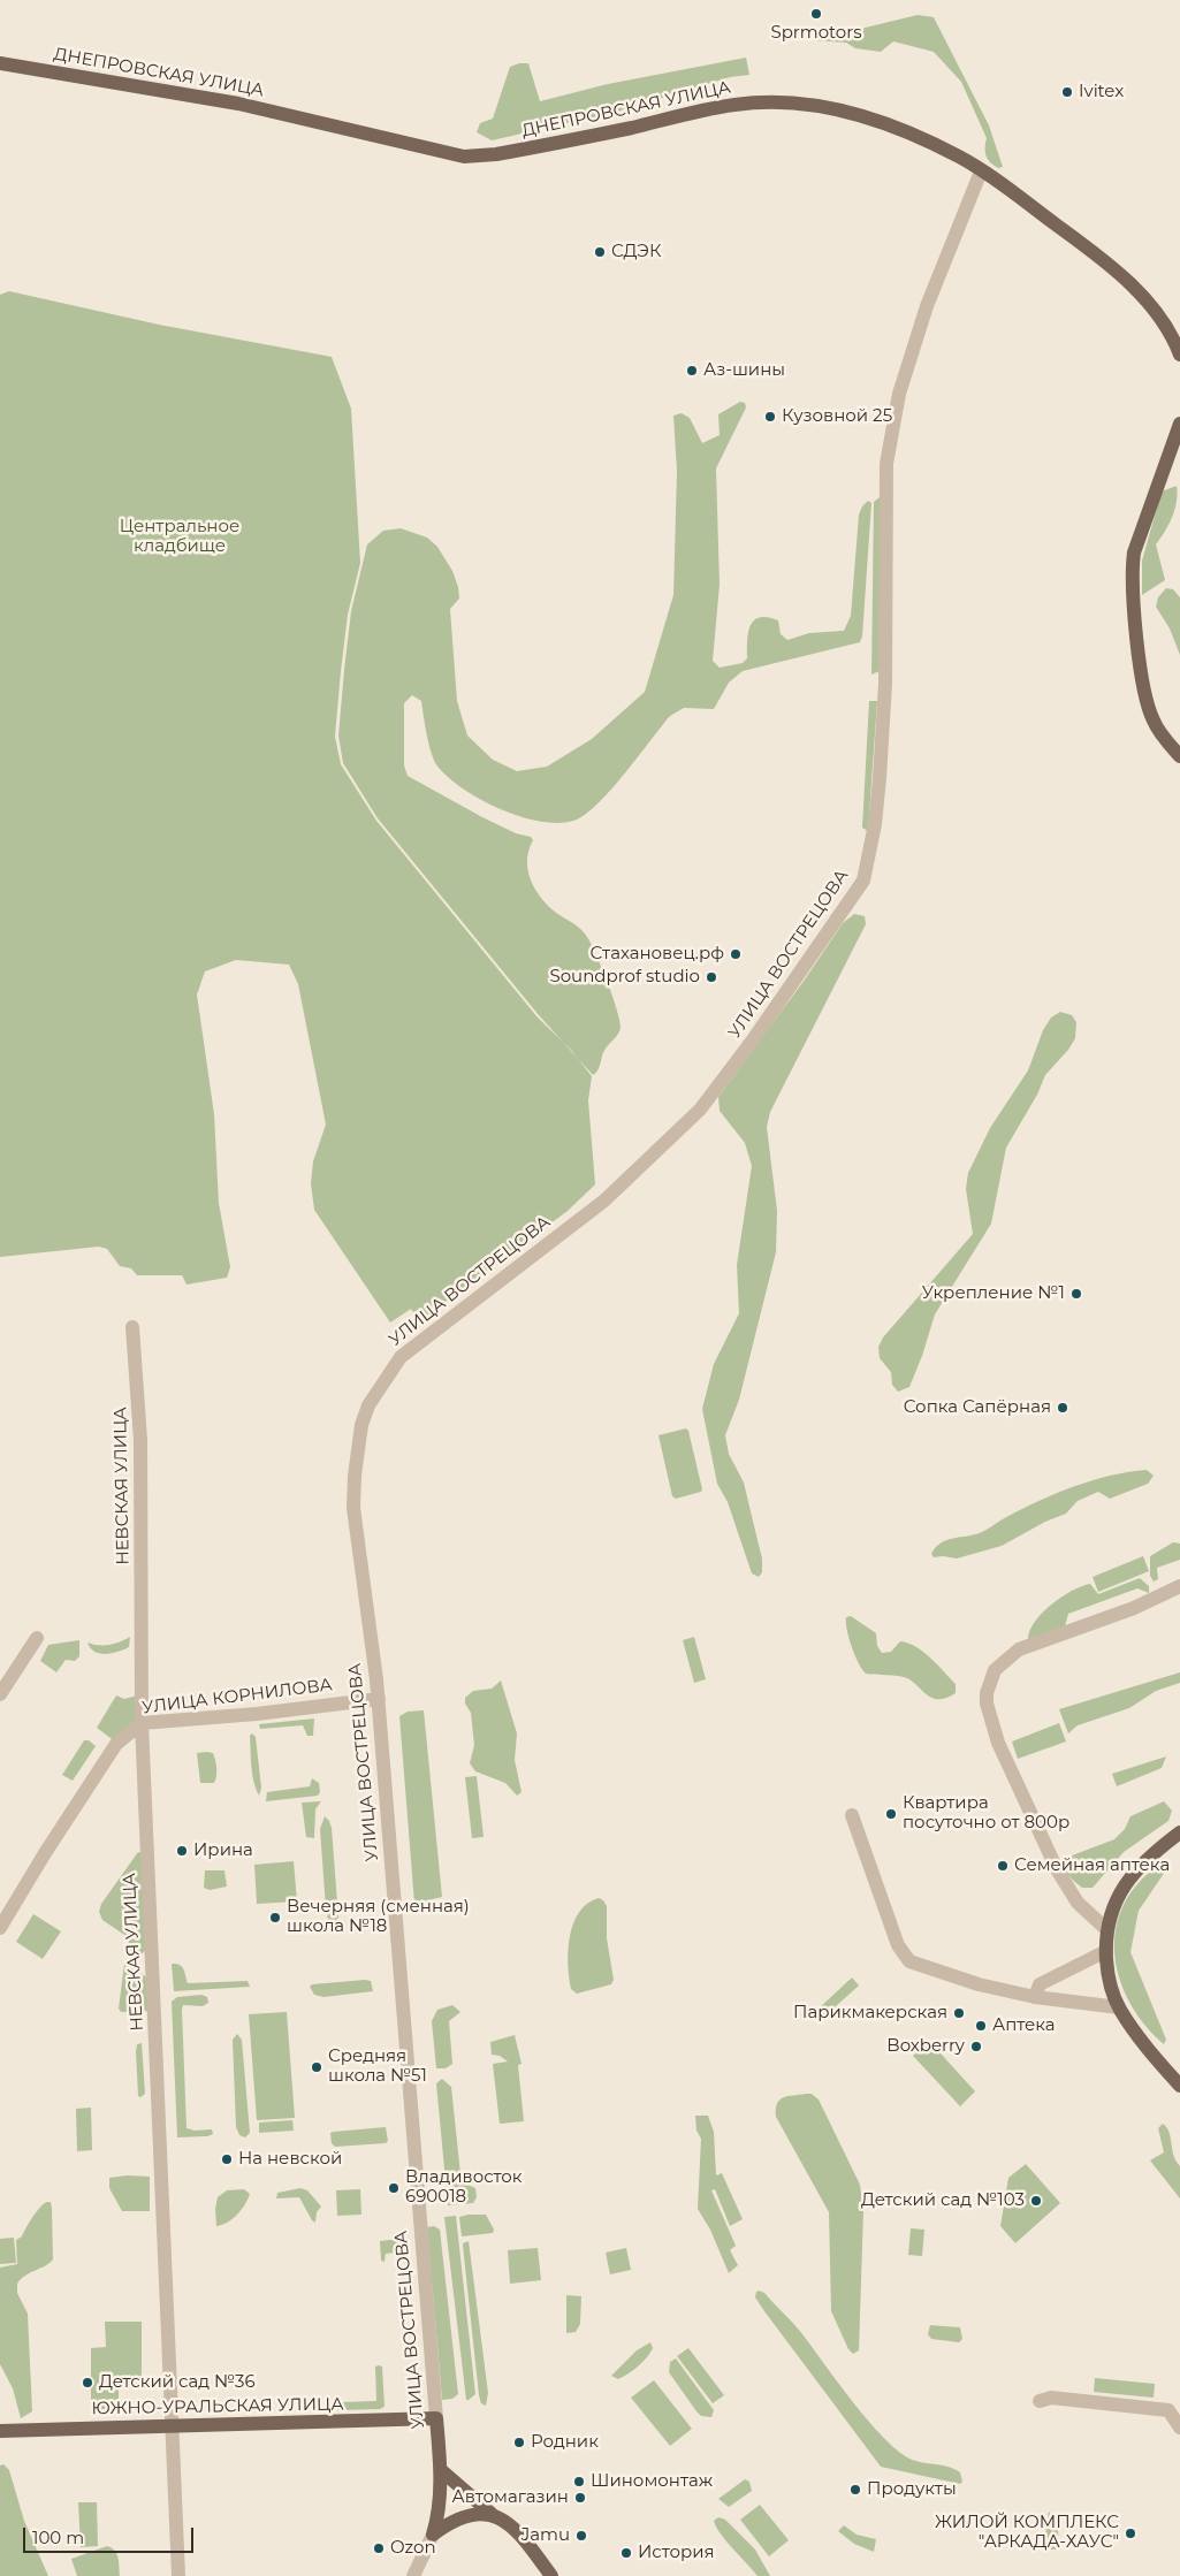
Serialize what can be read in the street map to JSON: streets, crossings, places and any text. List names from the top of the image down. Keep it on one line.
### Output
{"streets":{"main road":["ДНЕПРОВСКАЯ УЛИЦА","УЛИЦА ВОСТРЕЦОВА","ЮЖНО-УРАЛЬСКАЯ УЛИЦА"],"street":["НЕВСКАЯ УЛИЦА","УЛИЦА КОРНИЛОВА"]},"crossings":[["ДНЕПРОВСКАЯ УЛИЦА","УЛИЦА ВОСТРЕЦОВА"],["УЛИЦА ВОСТРЕЦОВА","УЛИЦА КОРНИЛОВА"],["УЛИЦА ВОСТРЕЦОВА","ЮЖНО-УРАЛЬСКАЯ УЛИЦА"],["НЕВСКАЯ УЛИЦА","УЛИЦА КОРНИЛОВА"],["НЕВСКАЯ УЛИЦА","ЮЖНО-УРАЛЬСКАЯ УЛИЦА"]],"parks":["Центральное кладбище"],"places":["Sprmotors","Ivitex","СДЭК","Аз-шины","Кузовной 25","Стахановец.рф","Soundprof studio","Укрепление №1","Сопка Сапёрная","Квартира посуточно от 800р","Ирина","Семейная аптека","Вечерняя (сменная) школа №18","Парикмакерская","Аптека","Boxberry","Средняя школа №51","На невской","Владивосток 690018","Детский сад №103","Детский сад №36","Родник","Шиномонтаж","Продукты","Автомагазин","ЖИЛОЙ КОМПЛЕКС \"АРКАДА-ХАУС\"","Jamu","Ozon","История"],"scale_bar":"100 m"}
